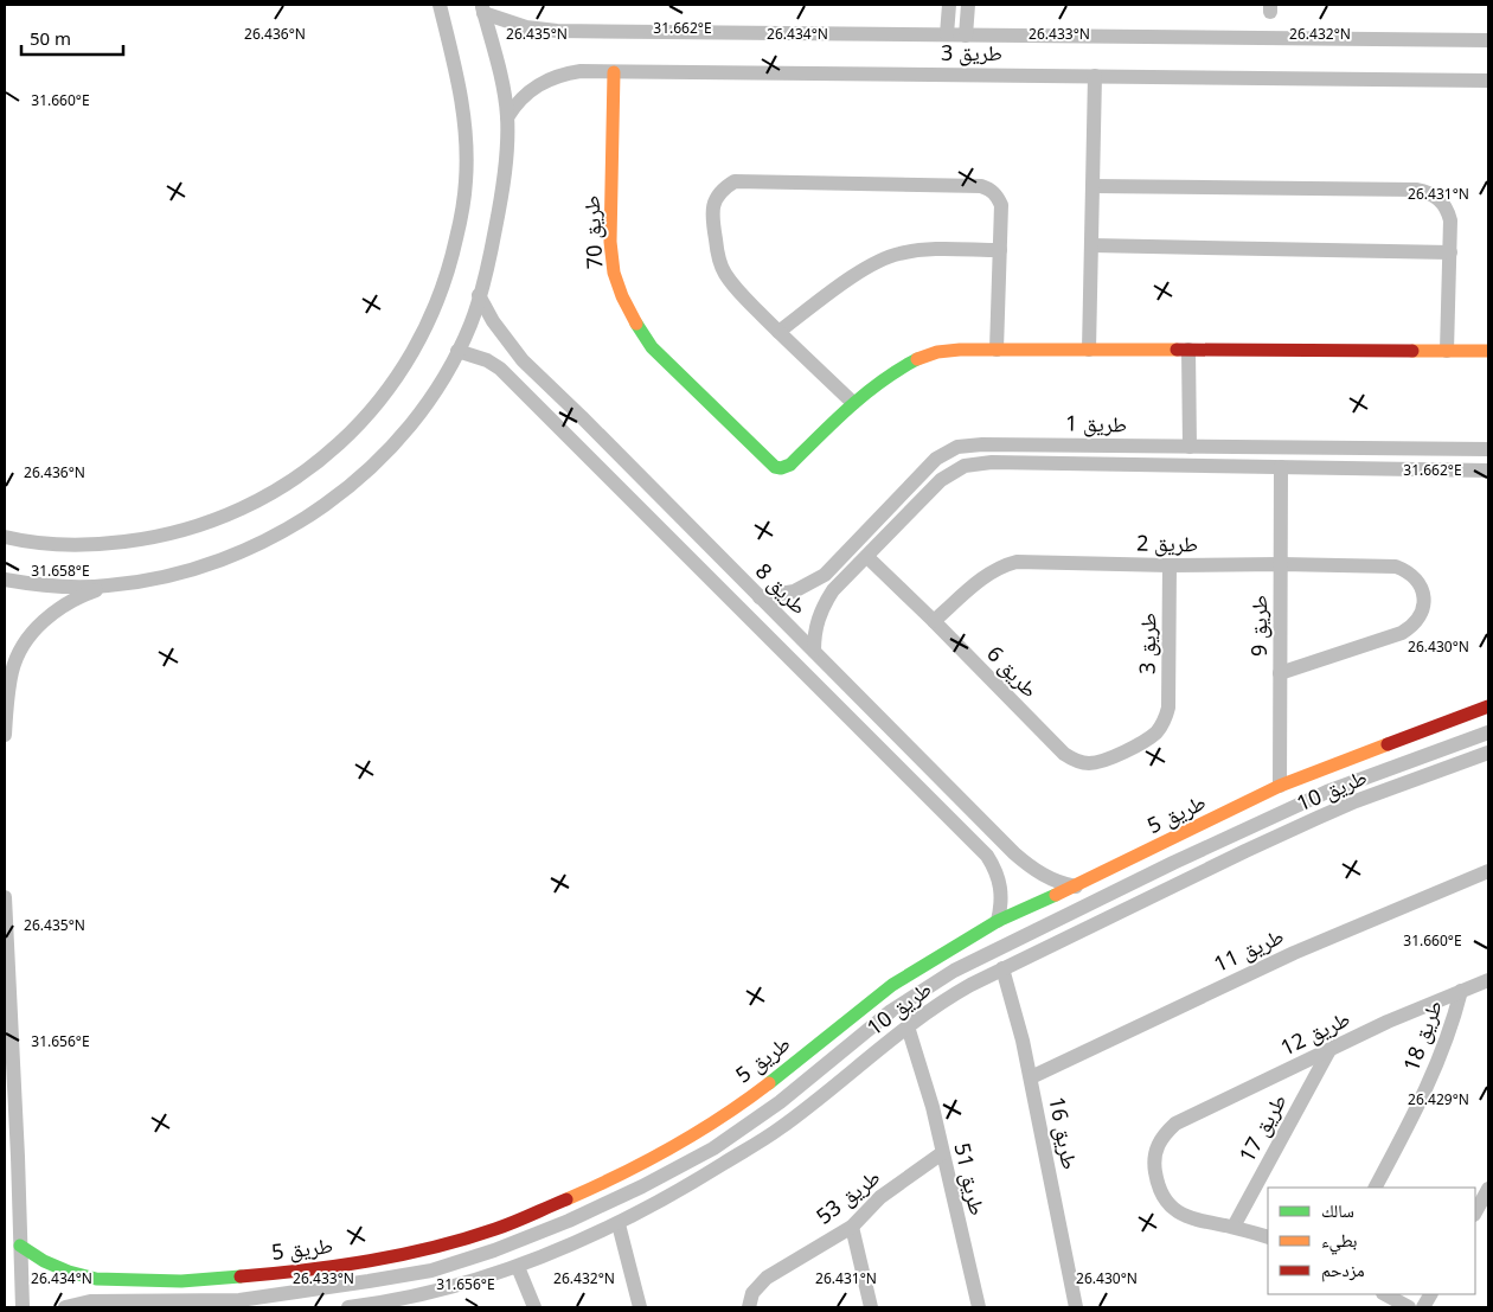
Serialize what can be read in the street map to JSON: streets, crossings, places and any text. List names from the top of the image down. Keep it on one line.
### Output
{"streets":{"street":["طريق 3","طريق 70","طريق 1","طريق 2","طريق 8","طريق 9","طريق 6","طريق 10","طريق 5","طريق 11","طريق 12","طريق 18","طريق 17","طريق 16","طريق 51","طريق 53"]},"crossings":[["طريق 3","طريق 70"],["طريق 3","طريق 2"],["طريق 3","طريق 6"],["طريق 1","طريق 8"],["طريق 1","طريق 9"],["طريق 1","طريق 6"],["طريق 2","طريق 9"],["طريق 2","طريق 6"],["طريق 8","طريق 5"],["طريق 9","طريق 5"],["طريق 10","طريق 16"],["طريق 10","طريق 51"],["طريق 11","طريق 16"],["طريق 12","طريق 18"],["طريق 12","طريق 17"],["طريق 51","طريق 53"]],"legend":["سالك","بطيء","مزدحم"],"scale_bar":"50 m","coordinates":["31.662°E","26.436°N","26.435°N","26.434°N","26.432°N","26.433°N","31.660°E","26.431°N","31.658°E","26.430°N","31.656°E","26.429°N"]}
